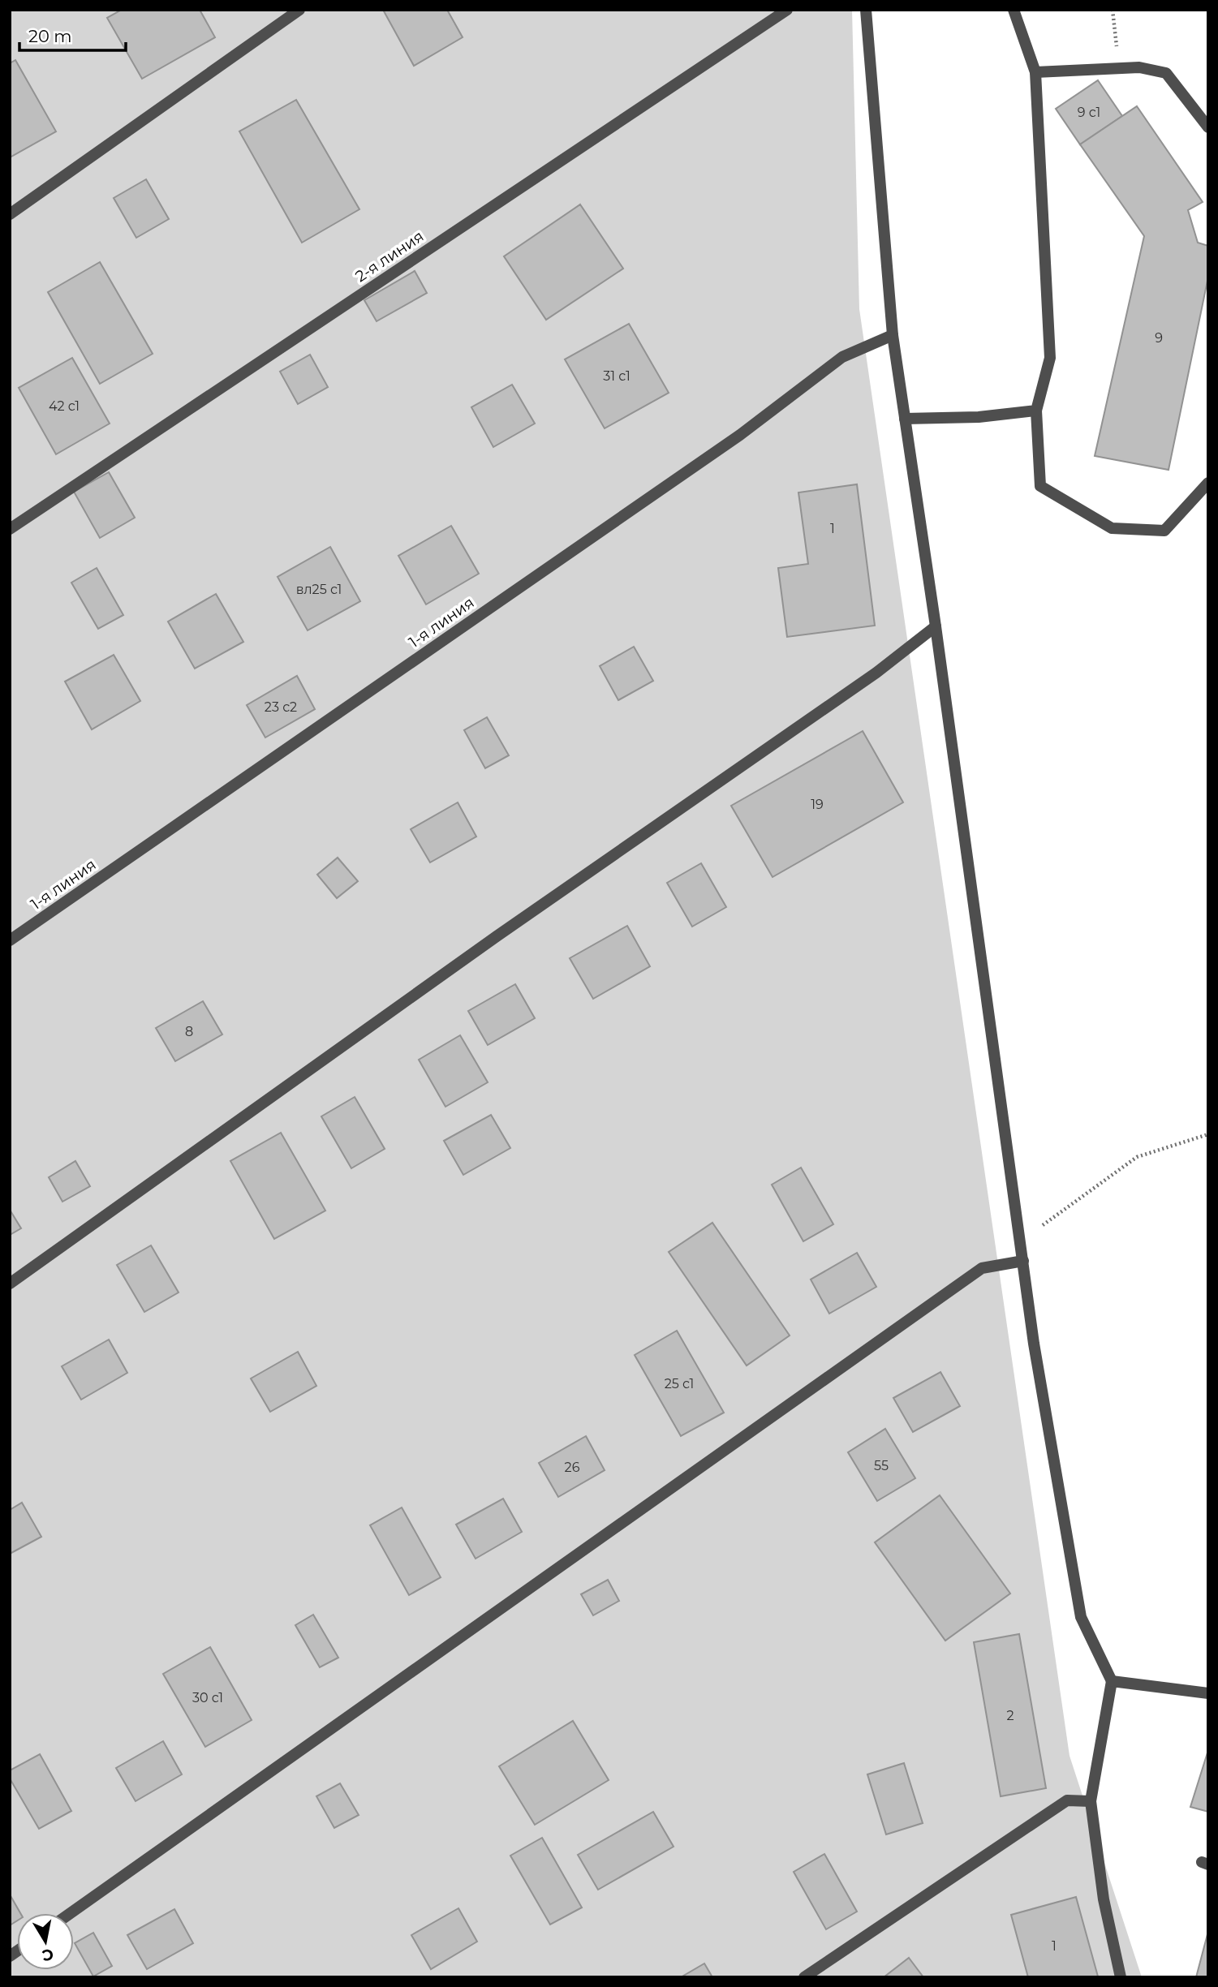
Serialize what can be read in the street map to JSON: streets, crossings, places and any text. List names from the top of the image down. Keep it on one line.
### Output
{"streets":{"street":["2-я линия","1-я линия"]},"house_numbers":["9 с1","9","31 с1","42 с1","1","вл25 с1","23 с2","19","8","25 с1","55","26","30 с1","2","1"],"scale_bar":"20 m","north":"bottom"}
